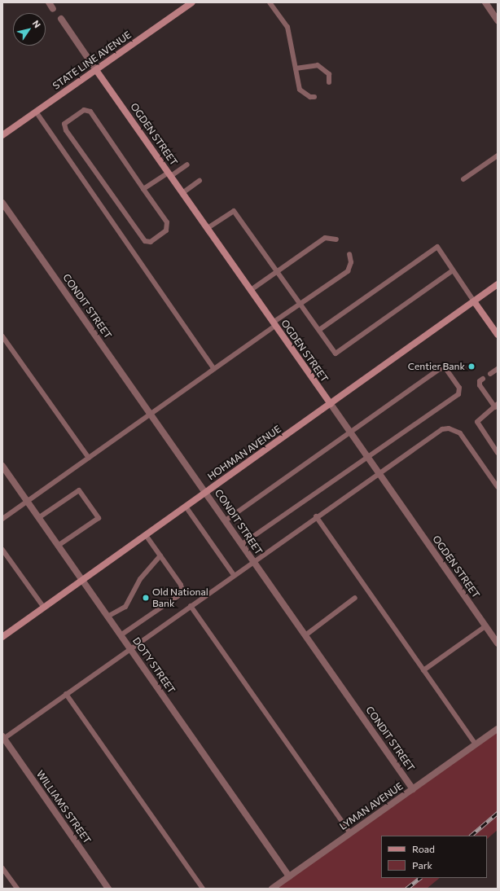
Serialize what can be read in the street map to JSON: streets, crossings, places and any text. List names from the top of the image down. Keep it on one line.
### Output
{"streets":{"street":["STATE LINE AVENUE","OGDEN STREET","CONDIT STREET","HOHMAN AVENUE","DOTY STREET","LYMAN AVENUE","WILLIAMS STREET"]},"crossings":[["STATE LINE AVENUE","OGDEN STREET"],["OGDEN STREET","HOHMAN AVENUE"],["CONDIT STREET","HOHMAN AVENUE"],["CONDIT STREET","LYMAN AVENUE"],["HOHMAN AVENUE","DOTY STREET"],["DOTY STREET","LYMAN AVENUE"]],"places":["Centier Bank","Old National Bank"],"legend":["Road","Park"],"north":"top right"}
